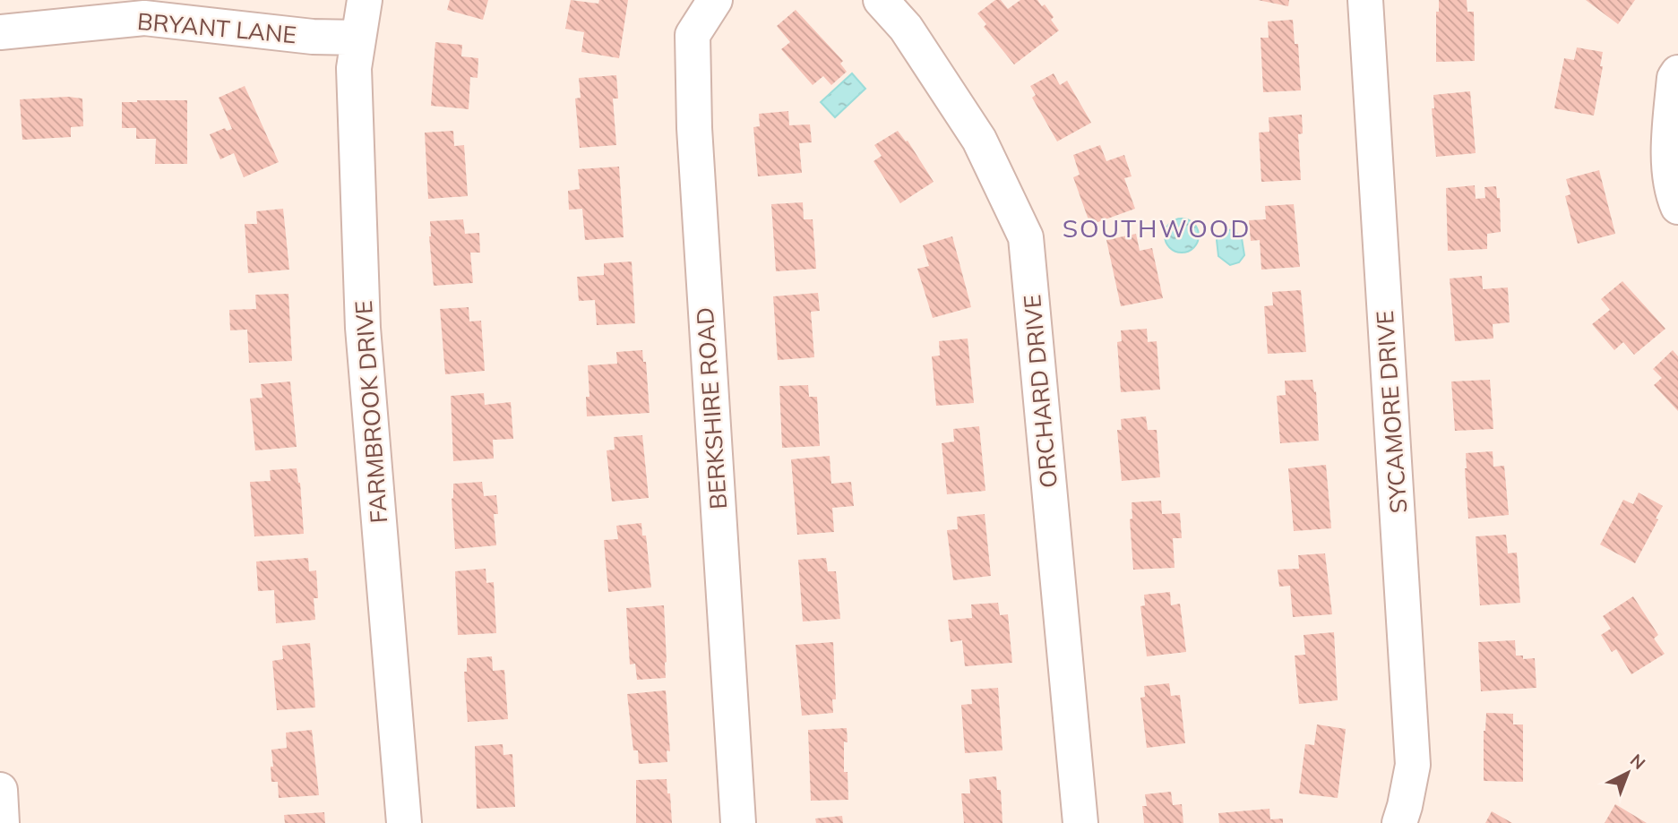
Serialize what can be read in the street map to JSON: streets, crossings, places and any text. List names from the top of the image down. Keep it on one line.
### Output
{"streets":{"street":["BRYANT LANE","ORCHARD DRIVE","BERKSHIRE ROAD","FARMBROOK DRIVE","SYCAMORE DRIVE"]},"crossings":[["BRYANT LANE","FARMBROOK DRIVE"]],"districts":["SOUTHWOOD"],"north":"top right"}
